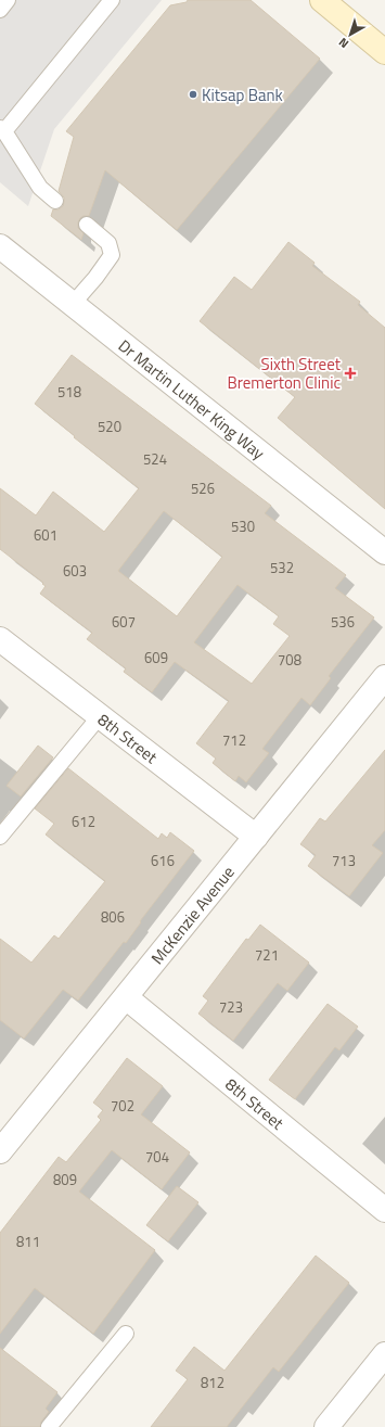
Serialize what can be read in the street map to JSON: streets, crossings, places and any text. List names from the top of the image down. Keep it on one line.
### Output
{"streets":{"street":["Dr Martin Luther King Way","8th Street","McKenzie Avenue"]},"crossings":[["8th Street","McKenzie Avenue"]],"places":{"other":["Kitsap Bank"],"health":["Sixth Street Bremerton Clinic"]},"house_numbers":["518","520","524","526","530","601","532","603","607","536","609","708","712","612","616","713","806","721","723","702","704","809","811","812"],"north":"bottom left"}
